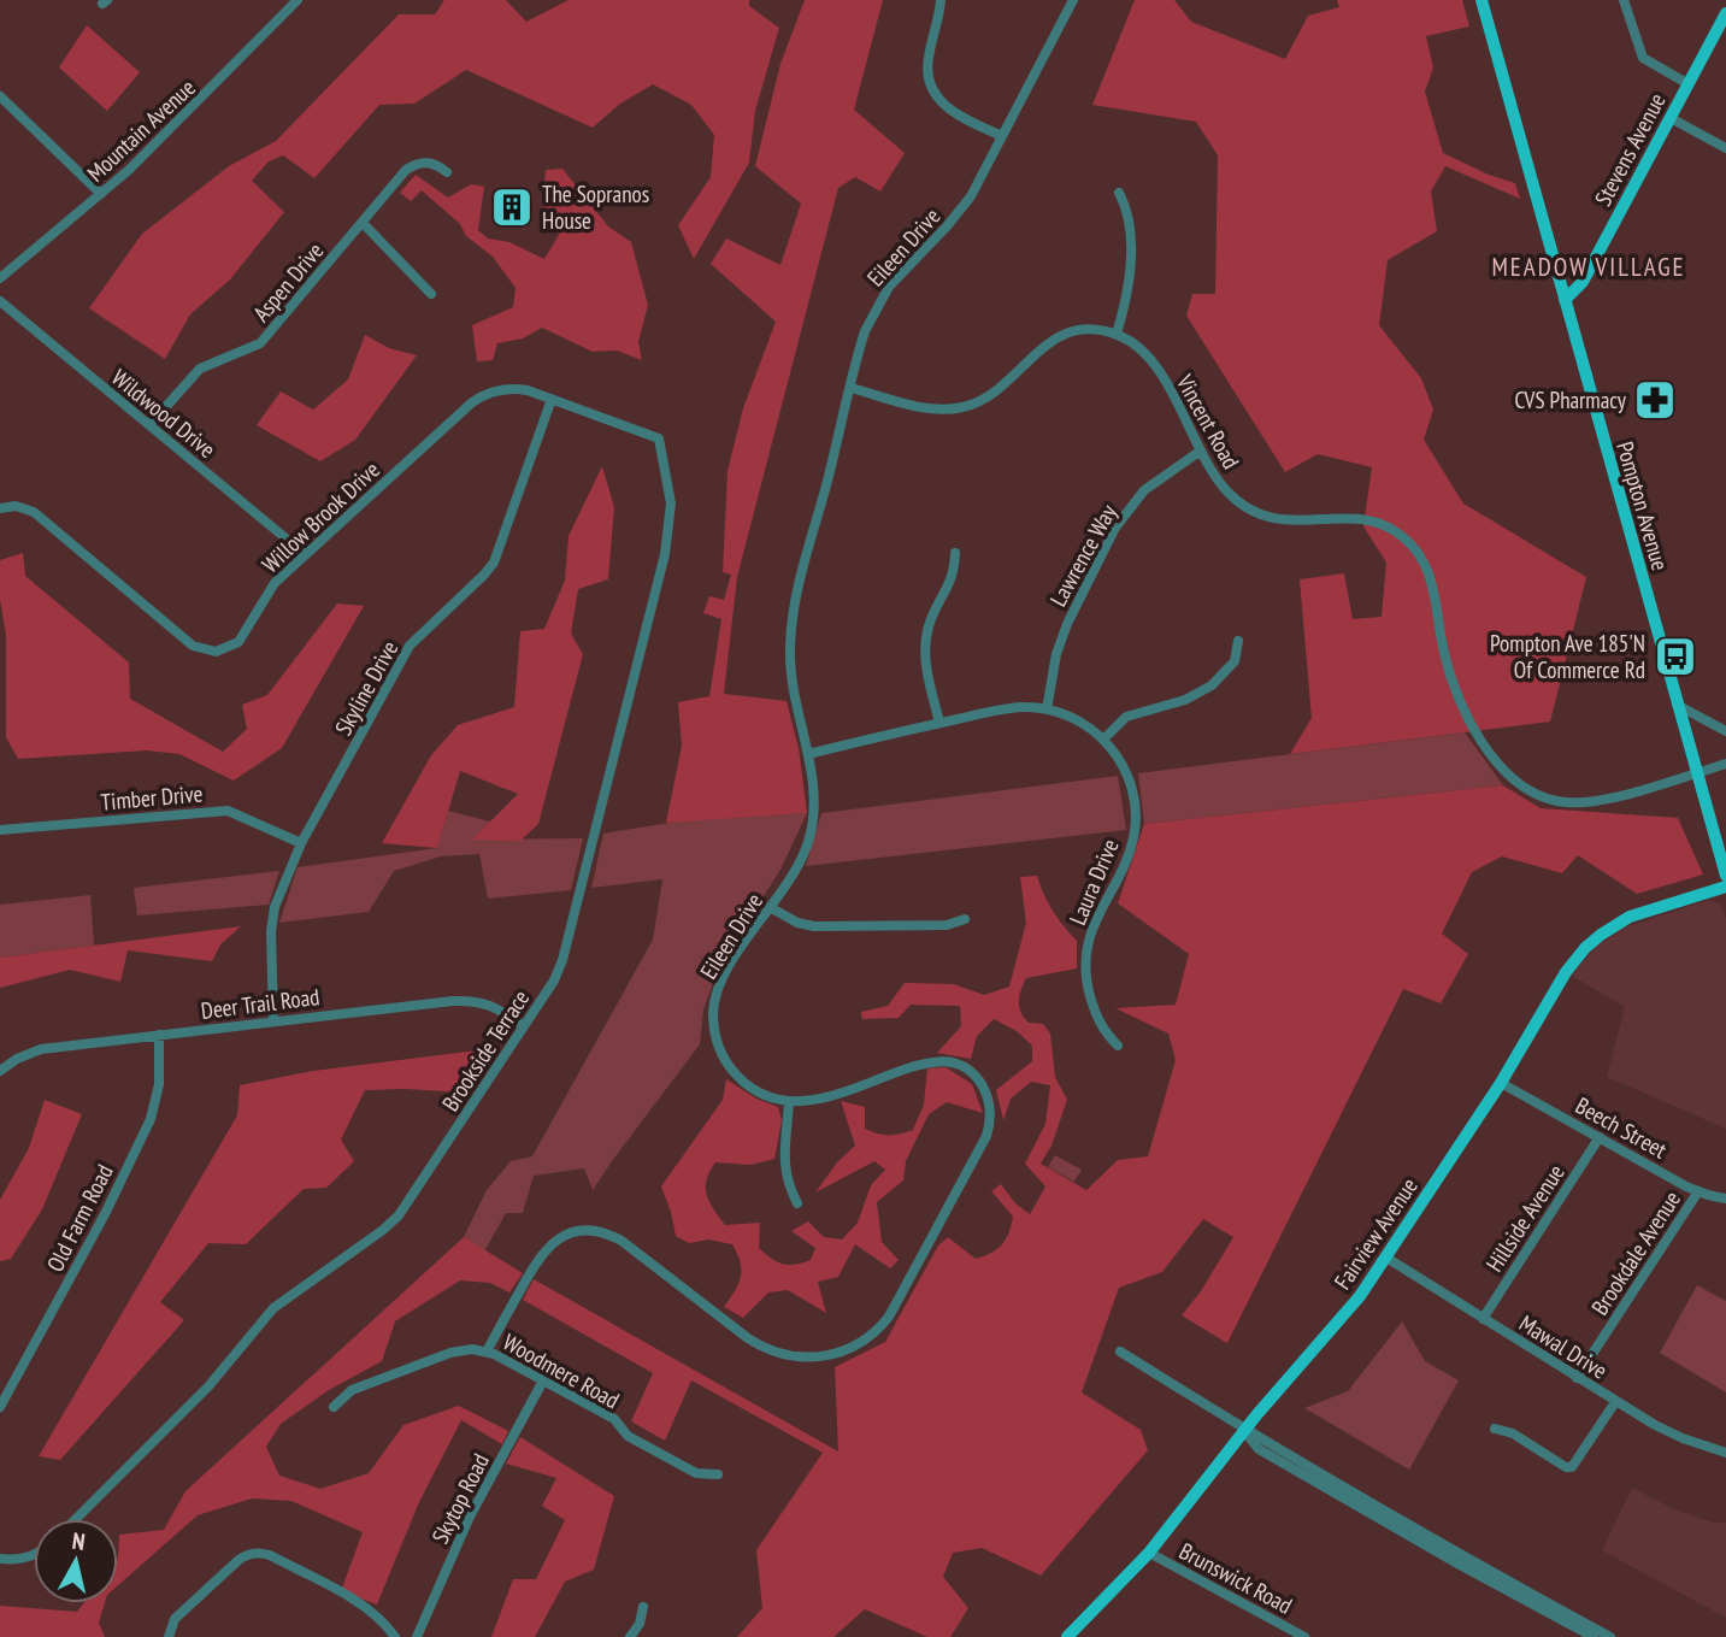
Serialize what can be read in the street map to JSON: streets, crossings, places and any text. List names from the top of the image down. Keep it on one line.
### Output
{"streets":{"main road":["Stevens Avenue","Pompton Avenue","Fairview Avenue"],"street":["Mountain Avenue","Eileen Drive","Aspen Drive","Wildwood Drive","Vincent Road","Willow Brook Drive","Lawrence Way","Skyline Drive","Timber Drive","Laura Drive","Deer Trail Road","Brookside Terrace","Beech Street","Old Farm Road","Hillside Avenue","Brookdale Avenue","Mawal Drive","Woodmere Road","Skytop Road","Brunswick Road"]},"crossings":[["Stevens Avenue","Pompton Avenue"],["Eileen Drive","Laura Drive"],["Eileen Drive","Woodmere Road"],["Aspen Drive","Wildwood Drive"],["Wildwood Drive","Willow Brook Drive"],["Vincent Road","Pompton Avenue"],["Vincent Road","Lawrence Way"],["Willow Brook Drive","Skyline Drive"],["Willow Brook Drive","Brookside Terrace"],["Lawrence Way","Laura Drive"],["Skyline Drive","Timber Drive"],["Skyline Drive","Deer Trail Road"],["Deer Trail Road","Brookside Terrace"],["Deer Trail Road","Old Farm Road"],["Beech Street","Hillside Avenue"],["Beech Street","Fairview Avenue"],["Beech Street","Brookdale Avenue"],["Hillside Avenue","Mawal Drive"],["Fairview Avenue","Mawal Drive"],["Fairview Avenue","Brunswick Road"],["Brookdale Avenue","Mawal Drive"],["Woodmere Road","Skytop Road"]],"districts":["MEADOW VILLAGE"],"places":{"building":["The Sopranos House"],"pharmacy":["CVS Pharmacy"],"bus stop":["Pompton Ave 185'N Of Commerce Rd"]},"north":"top"}
